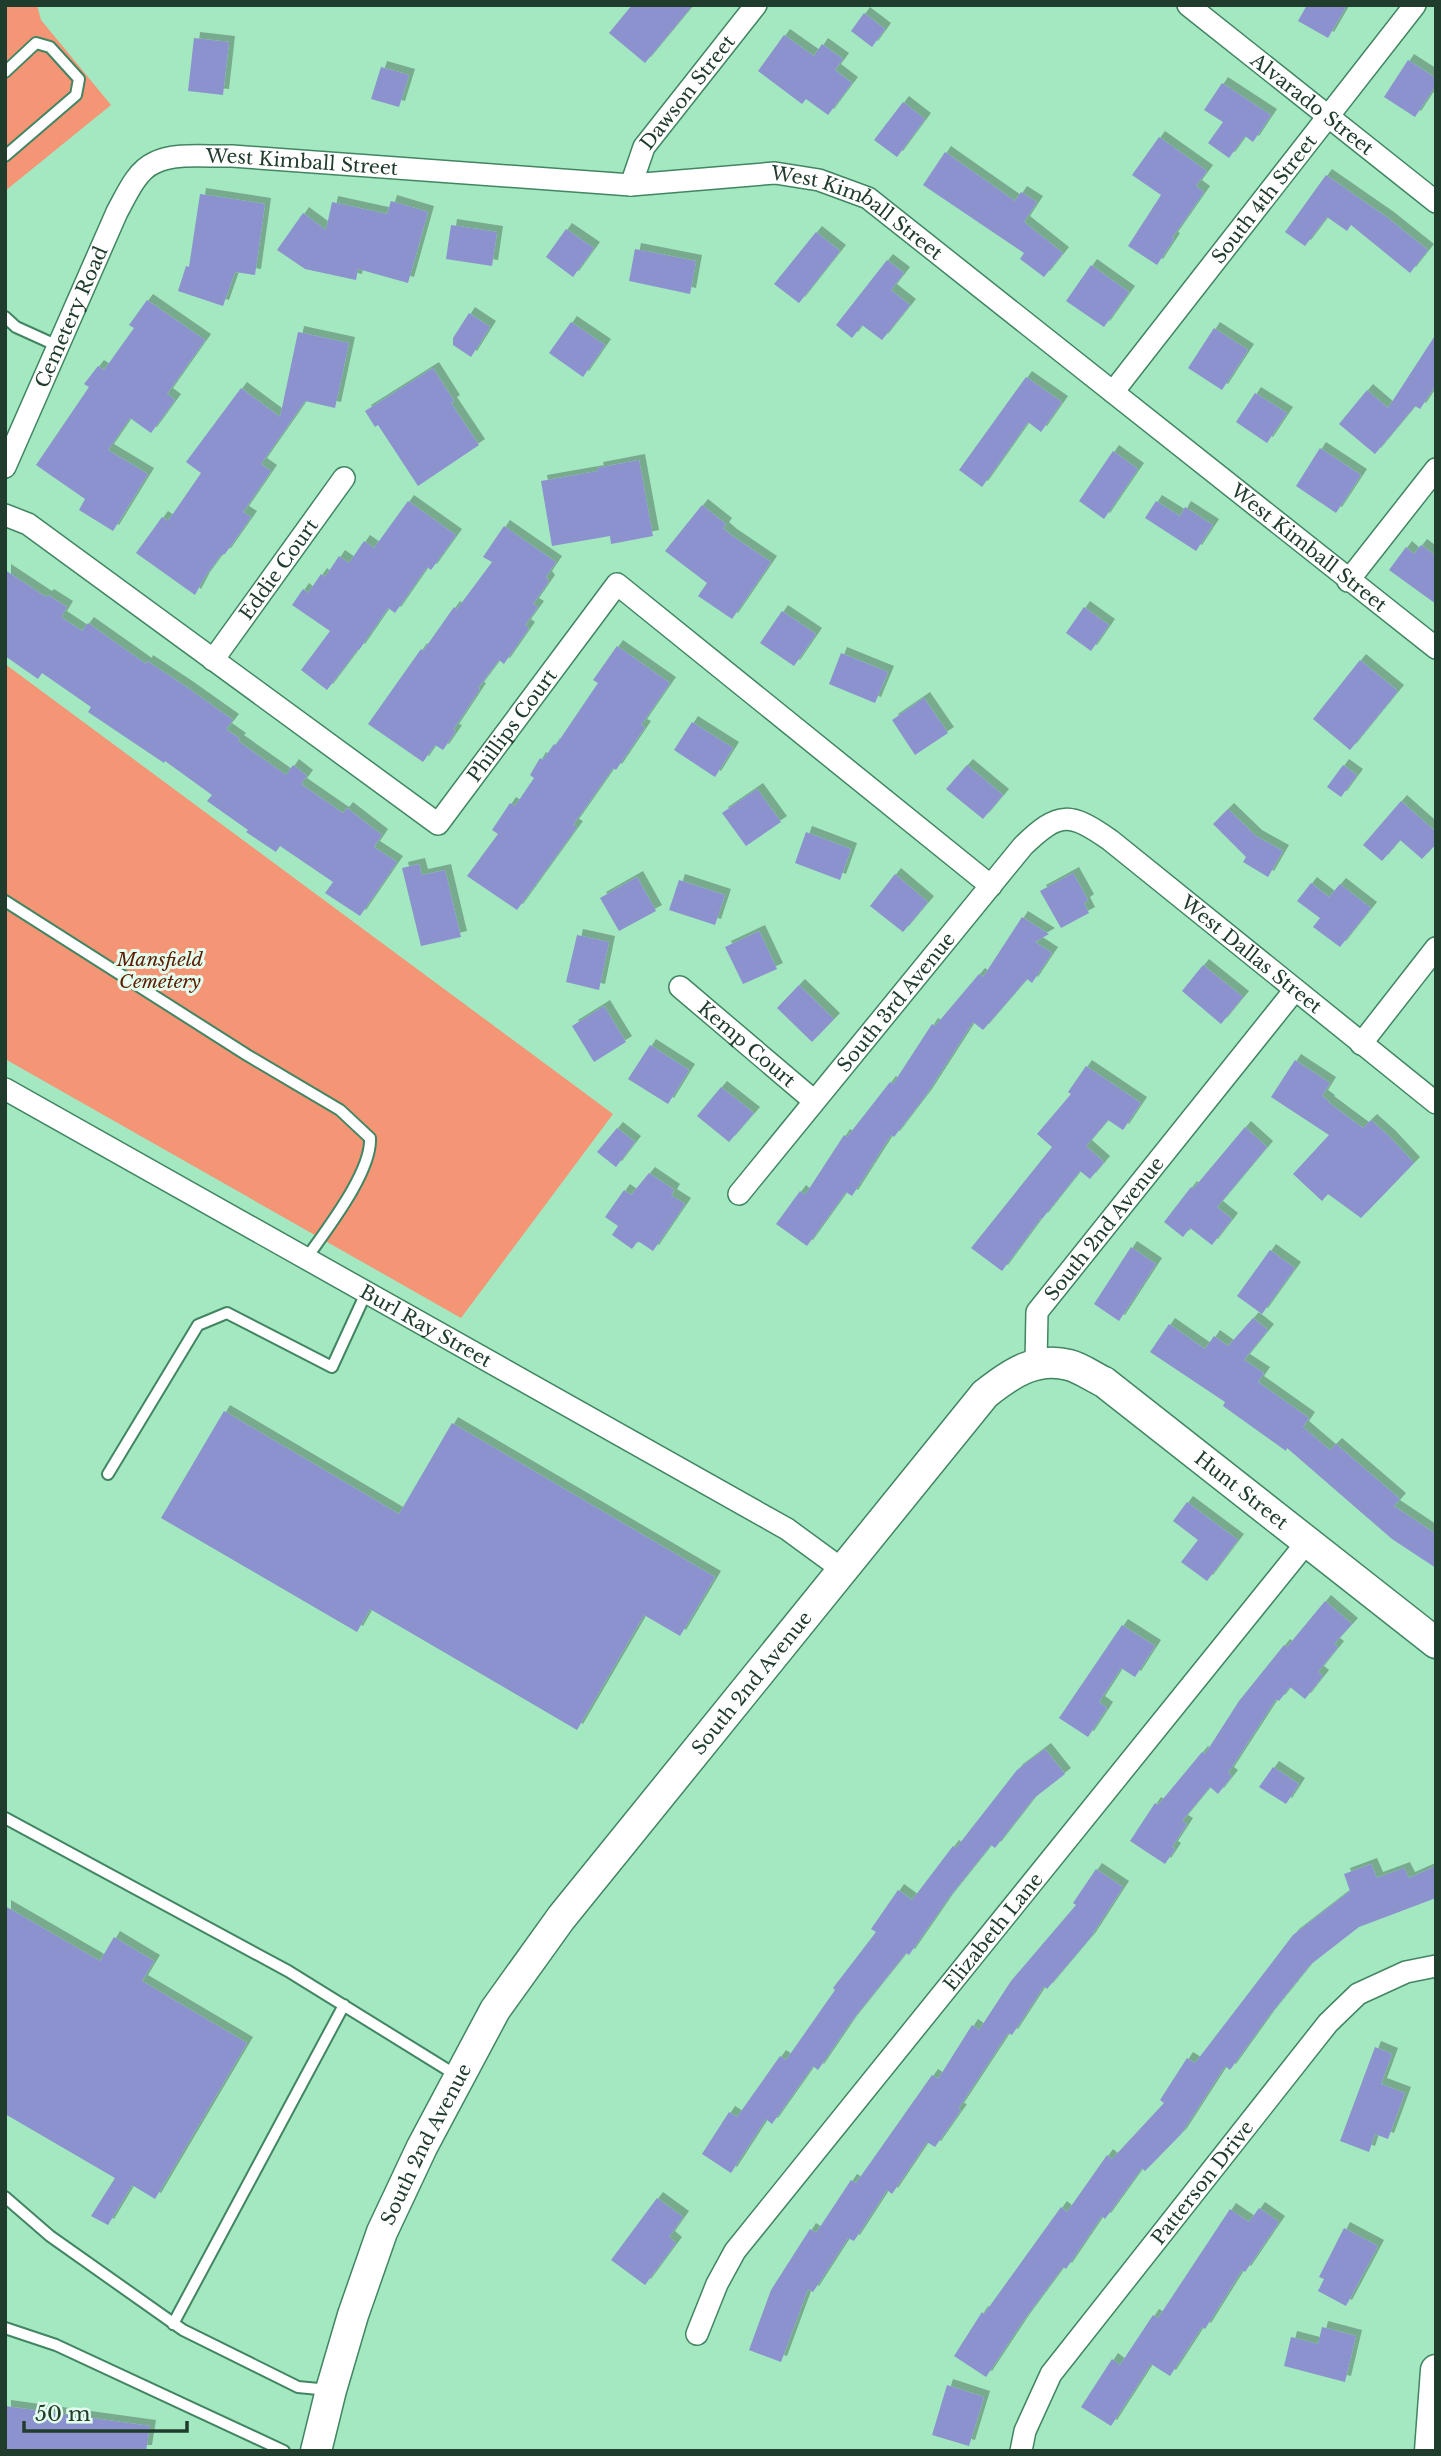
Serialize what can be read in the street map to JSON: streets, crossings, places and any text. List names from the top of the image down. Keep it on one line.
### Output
{"streets":{"street":["Dawson Street","Alvarado Street","West Kimball Street","South 4th Street","Cemetery Road","Eddie Court","Phillips Court","West Dallas Street","South 3rd Avenue","Kemp Court","South 2nd Avenue","Burl Ray Street","Hunt Street","Elizabeth Lane","Patterson Drive"]},"crossings":[["Dawson Street","West Kimball Street"],["Alvarado Street","South 4th Street"],["West Kimball Street","South 4th Street"],["West Kimball Street","Cemetery Road"],["Eddie Court","Phillips Court"],["Phillips Court","South 3rd Avenue"],["West Dallas Street","South 3rd Avenue"],["West Dallas Street","South 2nd Avenue"],["South 3rd Avenue","Kemp Court"],["South 2nd Avenue","Burl Ray Street"],["South 2nd Avenue","Hunt Street"],["Hunt Street","Elizabeth Lane"]],"parks":["Mansfield Cemetery"],"scale_bar":"50 m"}
